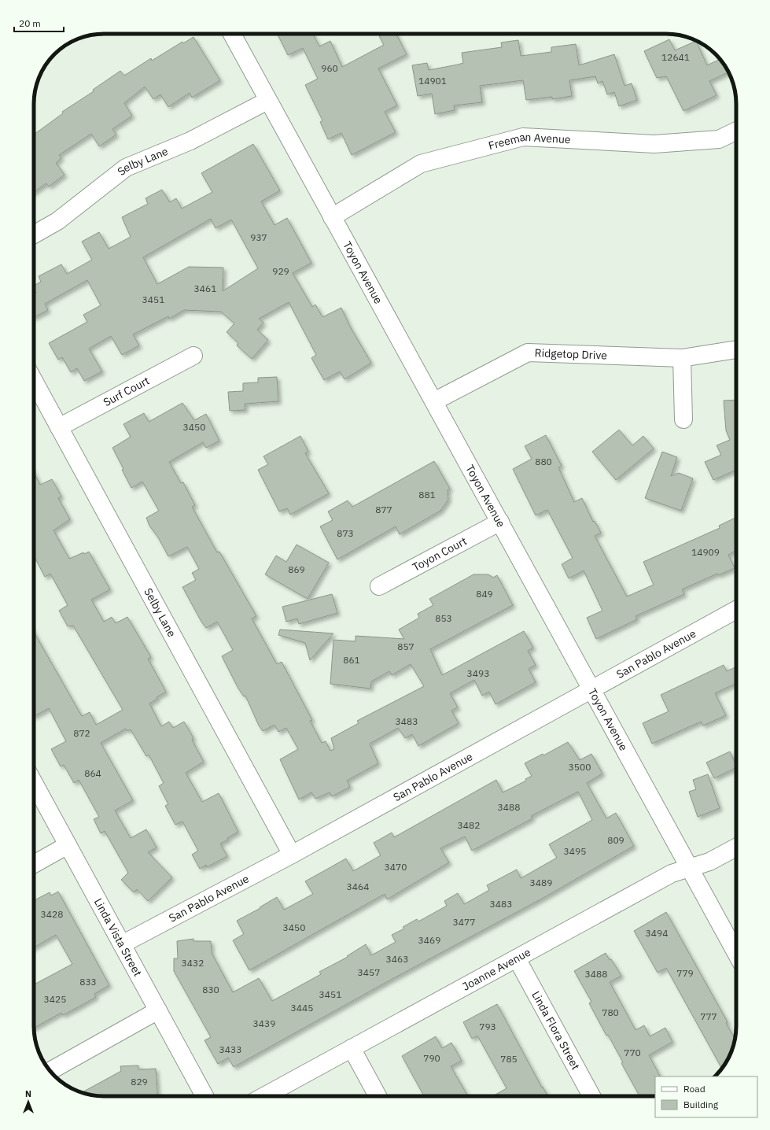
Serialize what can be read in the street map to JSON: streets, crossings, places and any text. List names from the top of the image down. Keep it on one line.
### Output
{"streets":{"street":["Freeman Avenue","Selby Lane","Toyon Avenue","Ridgetop Drive","Surf Court","Toyon Court","San Pablo Avenue","Linda Vista Street","Joanne Avenue","Linda Flora Street"]},"crossings":[["Freeman Avenue","Toyon Avenue"],["Selby Lane","Toyon Avenue"],["Selby Lane","Surf Court"],["Selby Lane","San Pablo Avenue"],["Toyon Avenue","Ridgetop Drive"],["Toyon Avenue","Toyon Court"],["Toyon Avenue","San Pablo Avenue"],["Toyon Avenue","Joanne Avenue"],["San Pablo Avenue","Linda Vista Street"],["Joanne Avenue","Linda Flora Street"]],"house_numbers":["12641","960","14901","937","929","3461","3451","3450","880","881","877","873","14909","869","849","853","857","861","3493","3483","872","3500","864","3488","3482","809","3495","3470","3489","3464","3483","3428","3477","3450","3494","3469","3463","3432","3457","779","3488","833","830","3451","3425","3445","780","777","3439","793","3433","770","790","785","829"],"legend":["Road","Building"],"scale_bar":"20 m","north":"top"}
